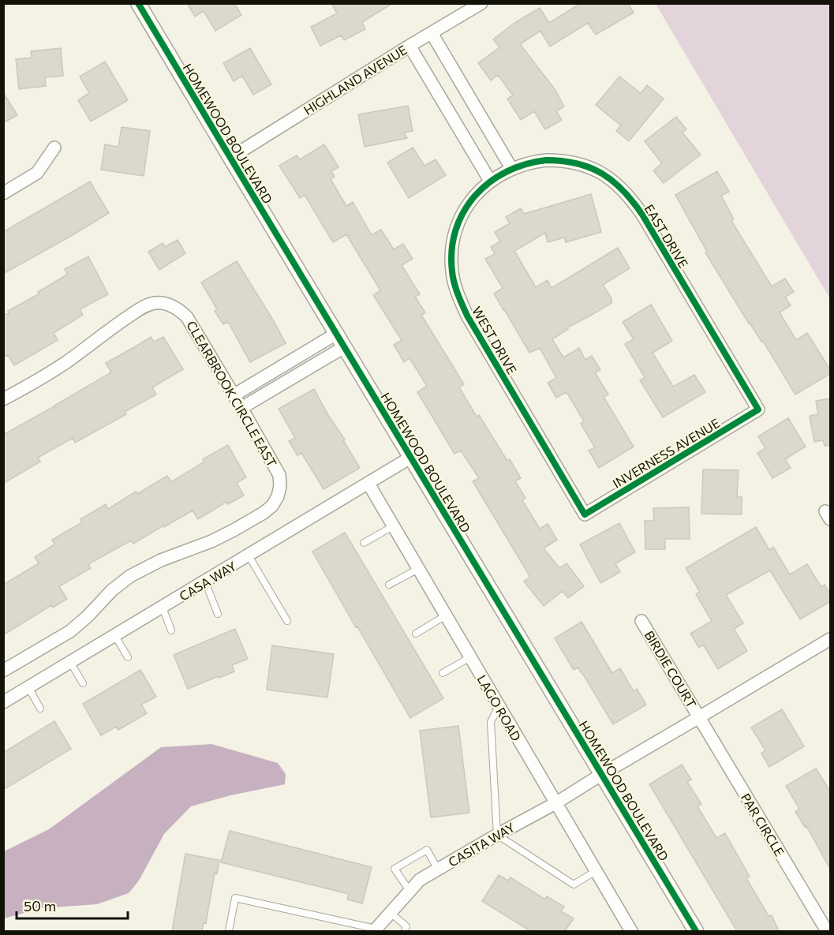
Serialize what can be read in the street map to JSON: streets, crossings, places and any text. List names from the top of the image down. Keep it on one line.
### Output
{"streets":{"street":["HIGHLAND AVENUE","HOMEWOOD BOULEVARD","EAST DRIVE","WEST DRIVE","CLEARBROOK CIRCLE EAST","INVERNESS AVENUE","CASA WAY","BIRDIE COURT","LAGO ROAD","PAR CIRCLE","CASITA WAY"]},"crossings":[["HIGHLAND AVENUE","HOMEWOOD BOULEVARD"],["HOMEWOOD BOULEVARD","CASA WAY"],["HOMEWOOD BOULEVARD","CASITA WAY"],["EAST DRIVE","WEST DRIVE"],["EAST DRIVE","INVERNESS AVENUE"],["WEST DRIVE","INVERNESS AVENUE"],["CASA WAY","LAGO ROAD"],["BIRDIE COURT","PAR CIRCLE"],["LAGO ROAD","CASITA WAY"]],"scale_bar":"50 m"}
